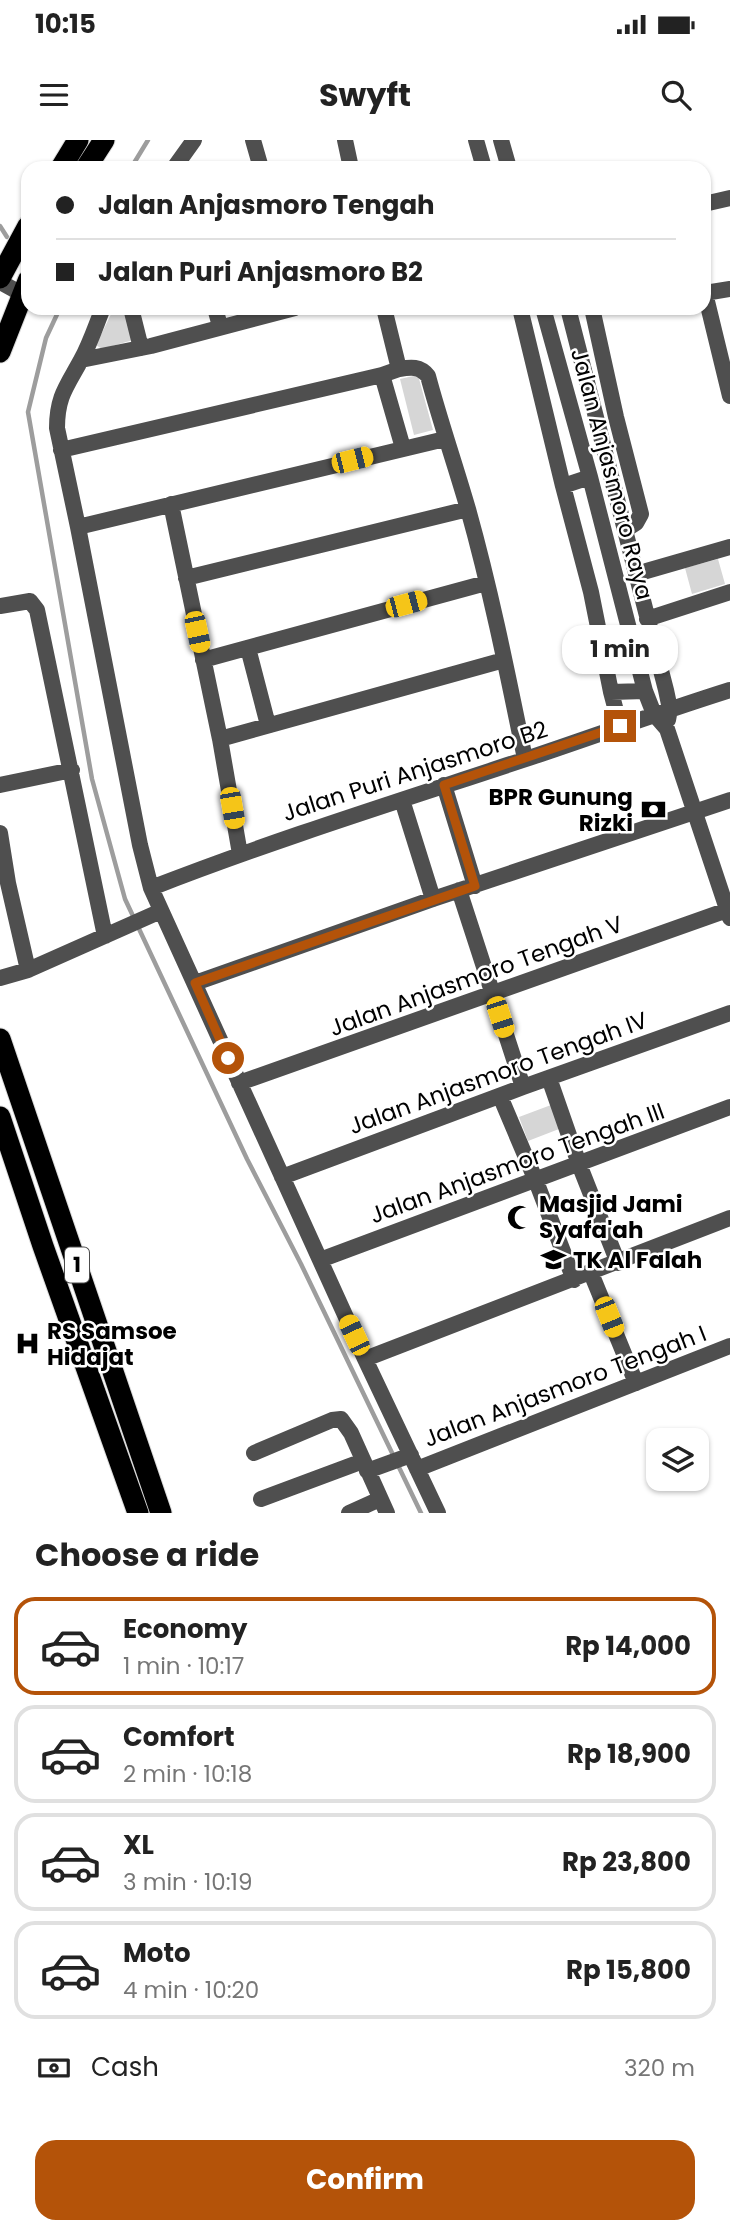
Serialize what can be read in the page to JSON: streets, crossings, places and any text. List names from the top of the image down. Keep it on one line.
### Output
{"streets":{"highway":["1"],"street":["Jalan Anjasmoro Raya","Jalan Puri Anjasmoro B2","Jalan Anjasmoro Tengah V","Jalan Anjasmoro Tengah IV","Jalan Anjasmoro Tengah III","Jalan Anjasmoro Tengah I"]},"crossings":[["Jalan Anjasmoro Raya","Jalan Puri Anjasmoro B2"],["Jalan Anjasmoro Raya","Jalan Anjasmoro Tengah V"]],"places":{"bank":["BPR Gunung Rizki"],"mosque":["Masjid Jami Syafa'ah"],"school or university":["TK Al Falah"],"hospital":["RS Samsoe Hidajat"]},"page":{"status":"10:15","header":"Swyft","banner":["Jalan Anjasmoro Tengah","Jalan Puri Anjasmoro B2"],"bubble":"1 min","heading":"Choose a ride","list":[{"name":"Economy","note":"1 min · 10:17","value":"Rp 14,000"},{"name":"Comfort","note":"2 min · 10:18","value":"Rp 18,900"},{"name":"XL","note":"3 min · 10:19","value":"Rp 23,800"},{"name":"Moto","note":"4 min · 10:20","value":"Rp 15,800"}],"pay":["Cash","320 m"],"buttons":"Confirm"}}
